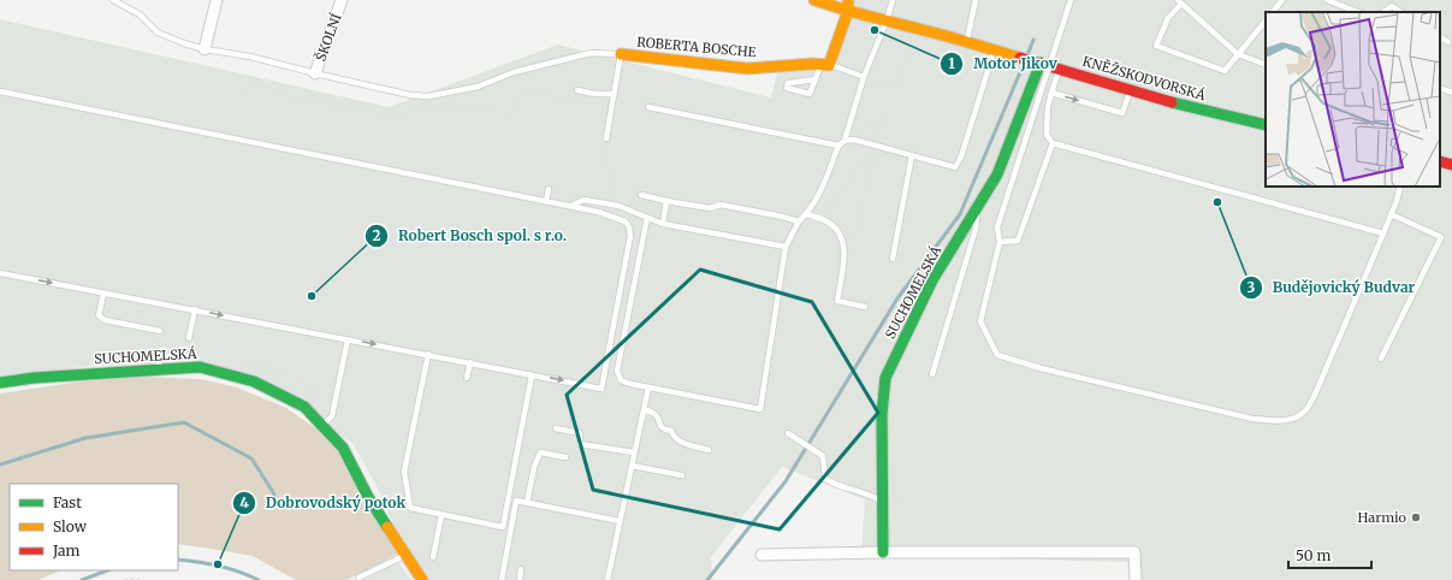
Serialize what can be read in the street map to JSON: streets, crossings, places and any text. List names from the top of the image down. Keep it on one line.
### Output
{"streets":{"street":["ŠKOLNÍ","ROBERTA BOSCHE","KNĚŽSKODVORSKÁ","SUCHOMELSKÁ"]},"crossings":[["KNĚŽSKODVORSKÁ","SUCHOMELSKÁ"]],"places":["Motor Jikov","Budějovický Budvar","Robert Bosch spol. s r.o.","Harmio","Dobrovodský potok"],"legend":["Fast","Slow","Jam"],"scale_bar":"50 m"}
